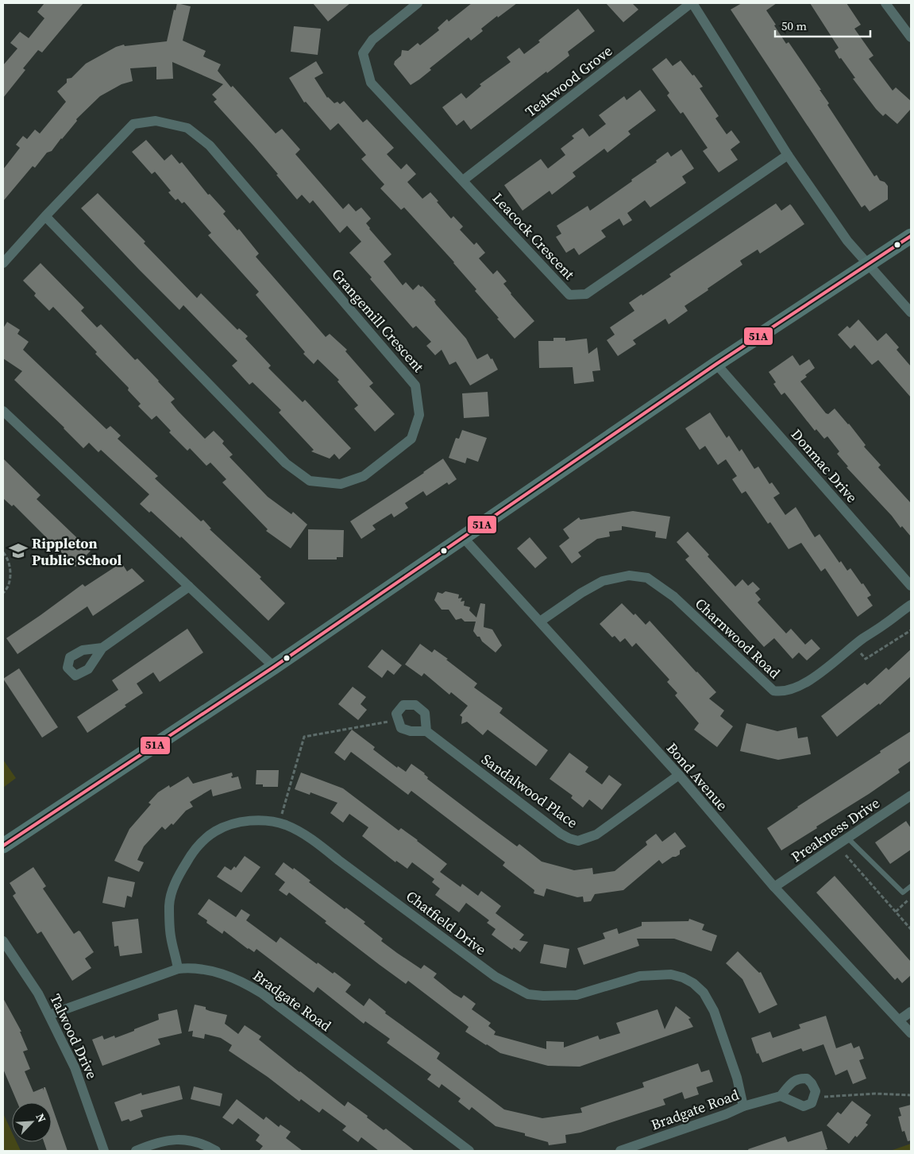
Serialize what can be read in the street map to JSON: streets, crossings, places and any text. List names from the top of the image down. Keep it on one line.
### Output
{"streets":{"street":["Teakwood Grove","Leacock Crescent","Grangemill Crescent","Donmac Drive","Charnwood Road","Bond Avenue","Sandalwood Place","Preakness Drive","Chatfield Drive","Bradgate Road","Talwood Drive"]},"crossings":[["Teakwood Grove","Leacock Crescent"],["Charnwood Road","Bond Avenue"],["Bond Avenue","Sandalwood Place"],["Bond Avenue","Preakness Drive"],["Chatfield Drive","Bradgate Road"],["Bradgate Road","Talwood Drive"]],"places":{"school or university":["Rippleton Public School"]},"lines":["transit line 51A"],"scale_bar":"50 m","north":"top right"}
